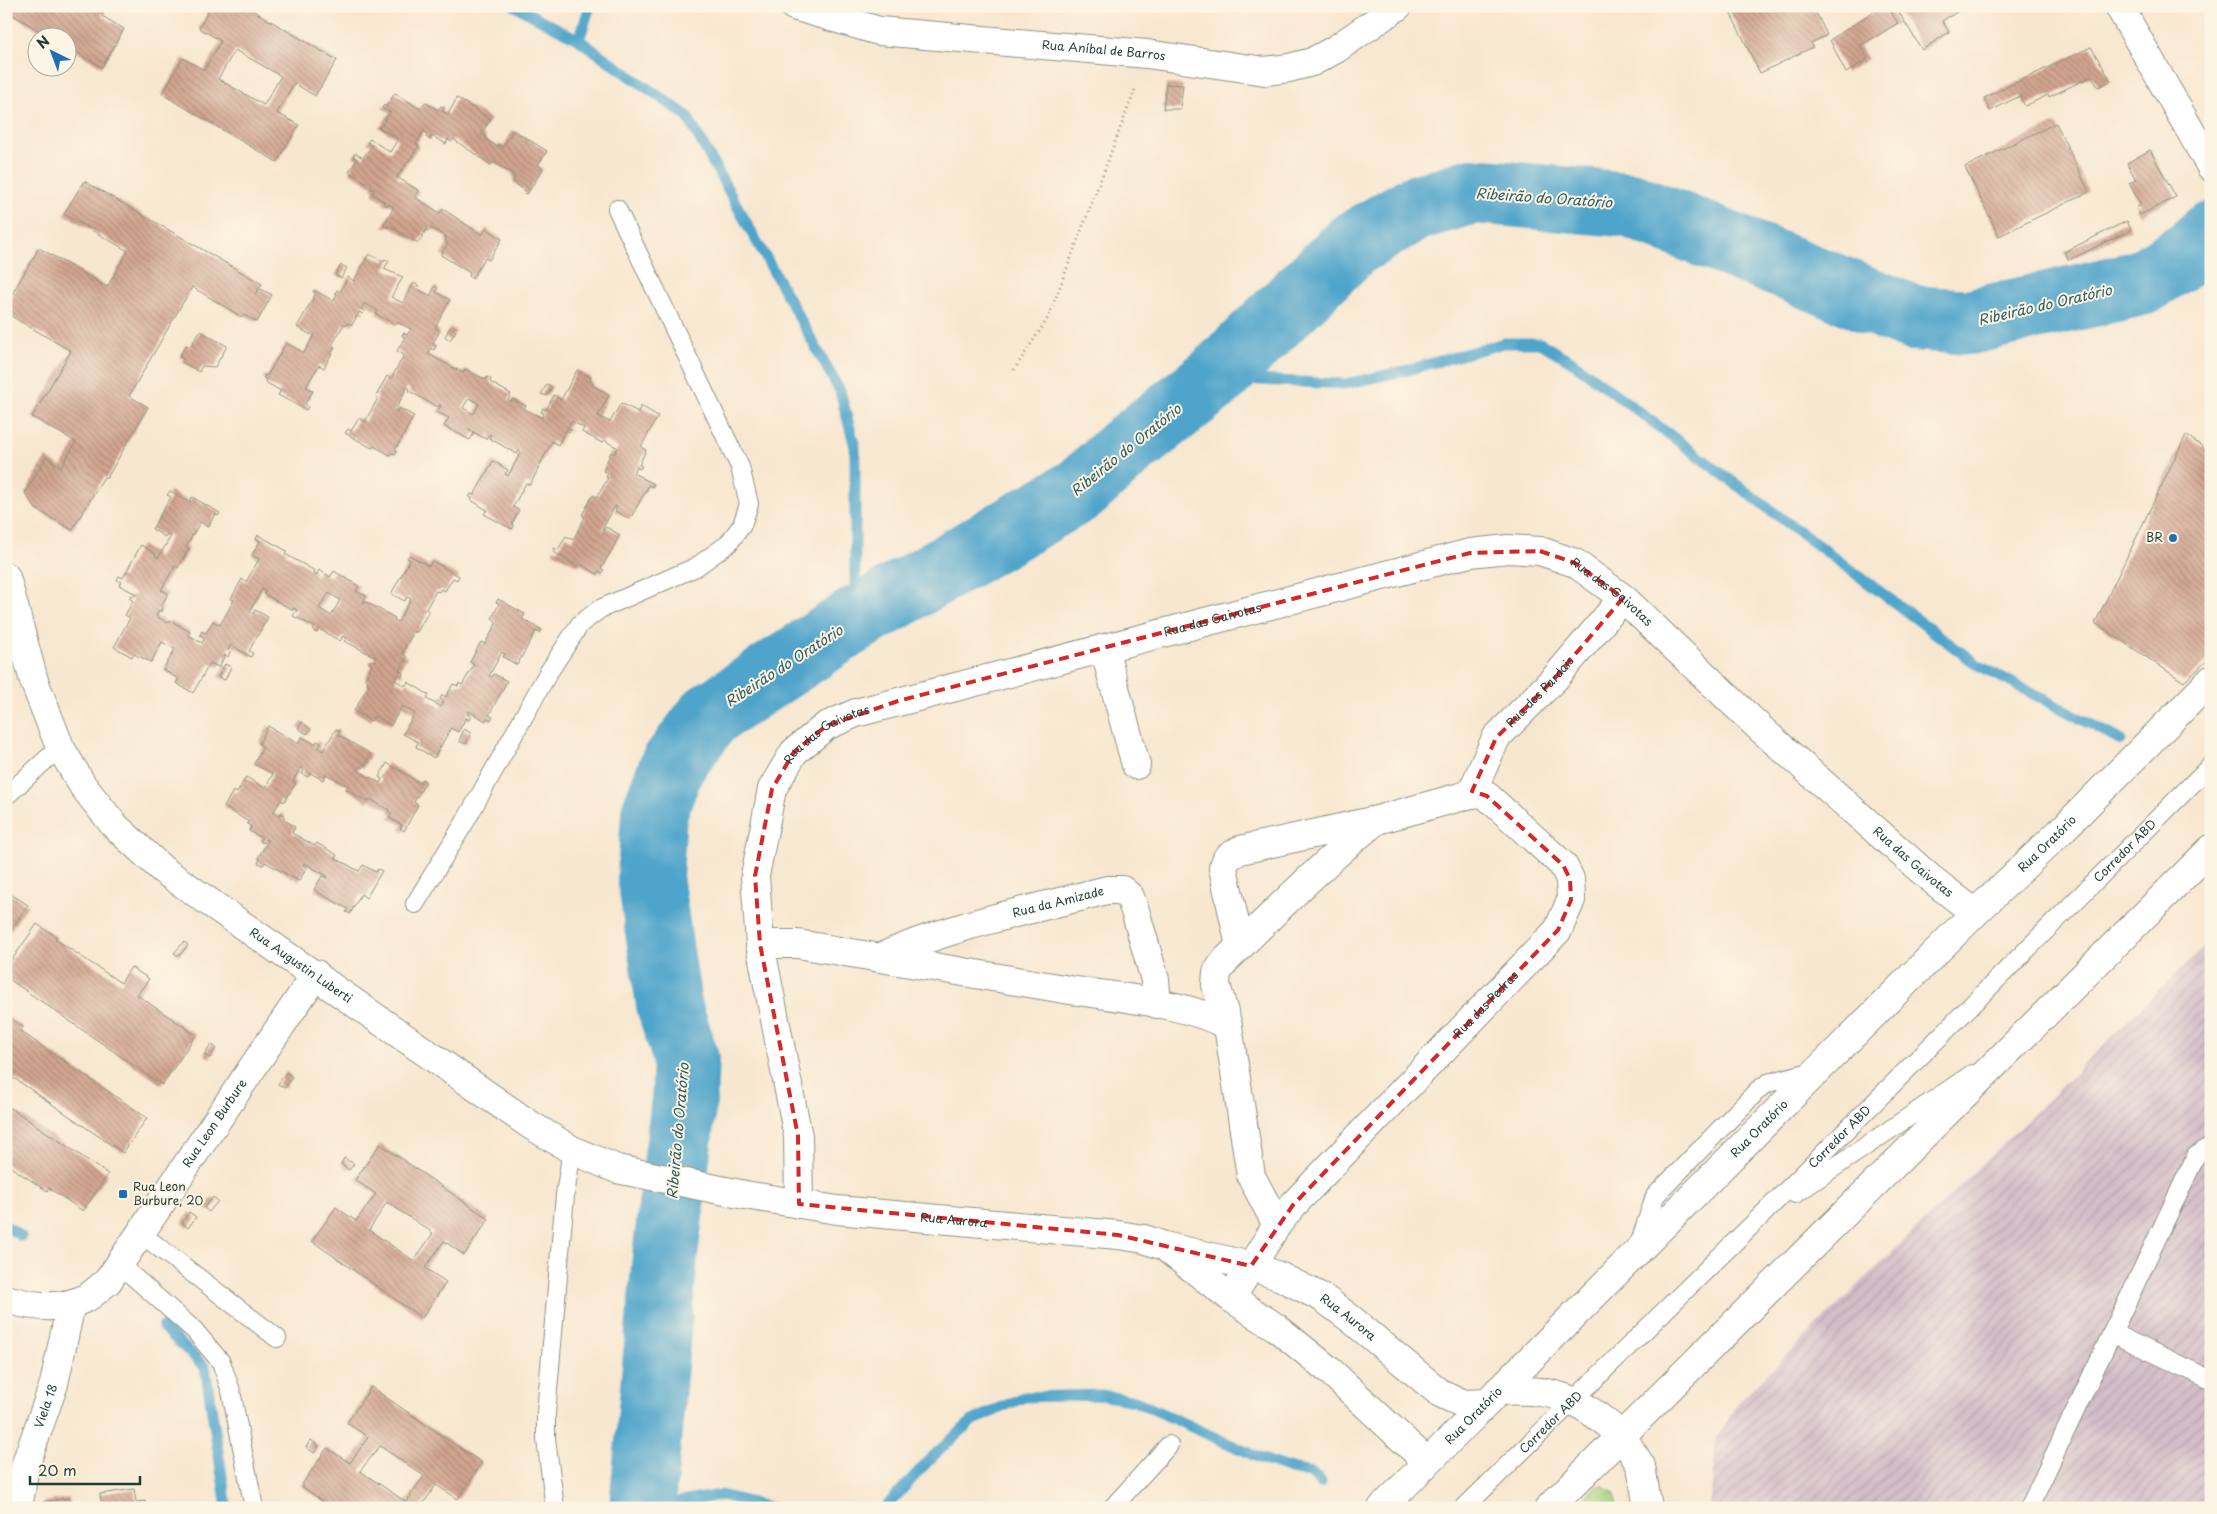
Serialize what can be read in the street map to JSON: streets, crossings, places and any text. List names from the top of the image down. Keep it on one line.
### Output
{"streets":{"street":["Rua Aníbal de Barros","Rua das Gaivotas","Rua dos Pardais","Rua Oratório","Rua da Amizade","Rua Augustin Luberti","Rua das Pedras","Rua Leon Burbure","Rua Aurora","Viela 18"],"lane":["Corredor ABD"]},"crossings":[["Rua das Gaivotas","Rua dos Pardais"],["Rua das Gaivotas","Rua Oratório"],["Rua das Gaivotas","Rua Aurora"],["Rua dos Pardais","Rua das Pedras"],["Rua Oratório","Rua Aurora"],["Corredor ABD","Rua Aurora"],["Rua Augustin Luberti","Rua Leon Burbure"],["Rua Augustin Luberti","Rua Aurora"],["Rua das Pedras","Rua Aurora"],["Rua Leon Burbure","Viela 18"]],"water":["Ribeirão do Oratório"],"places":{"other":["BR"],"transit":["Rua Leon Burbure, 20"]},"scale_bar":"20 m","north":"top left"}
